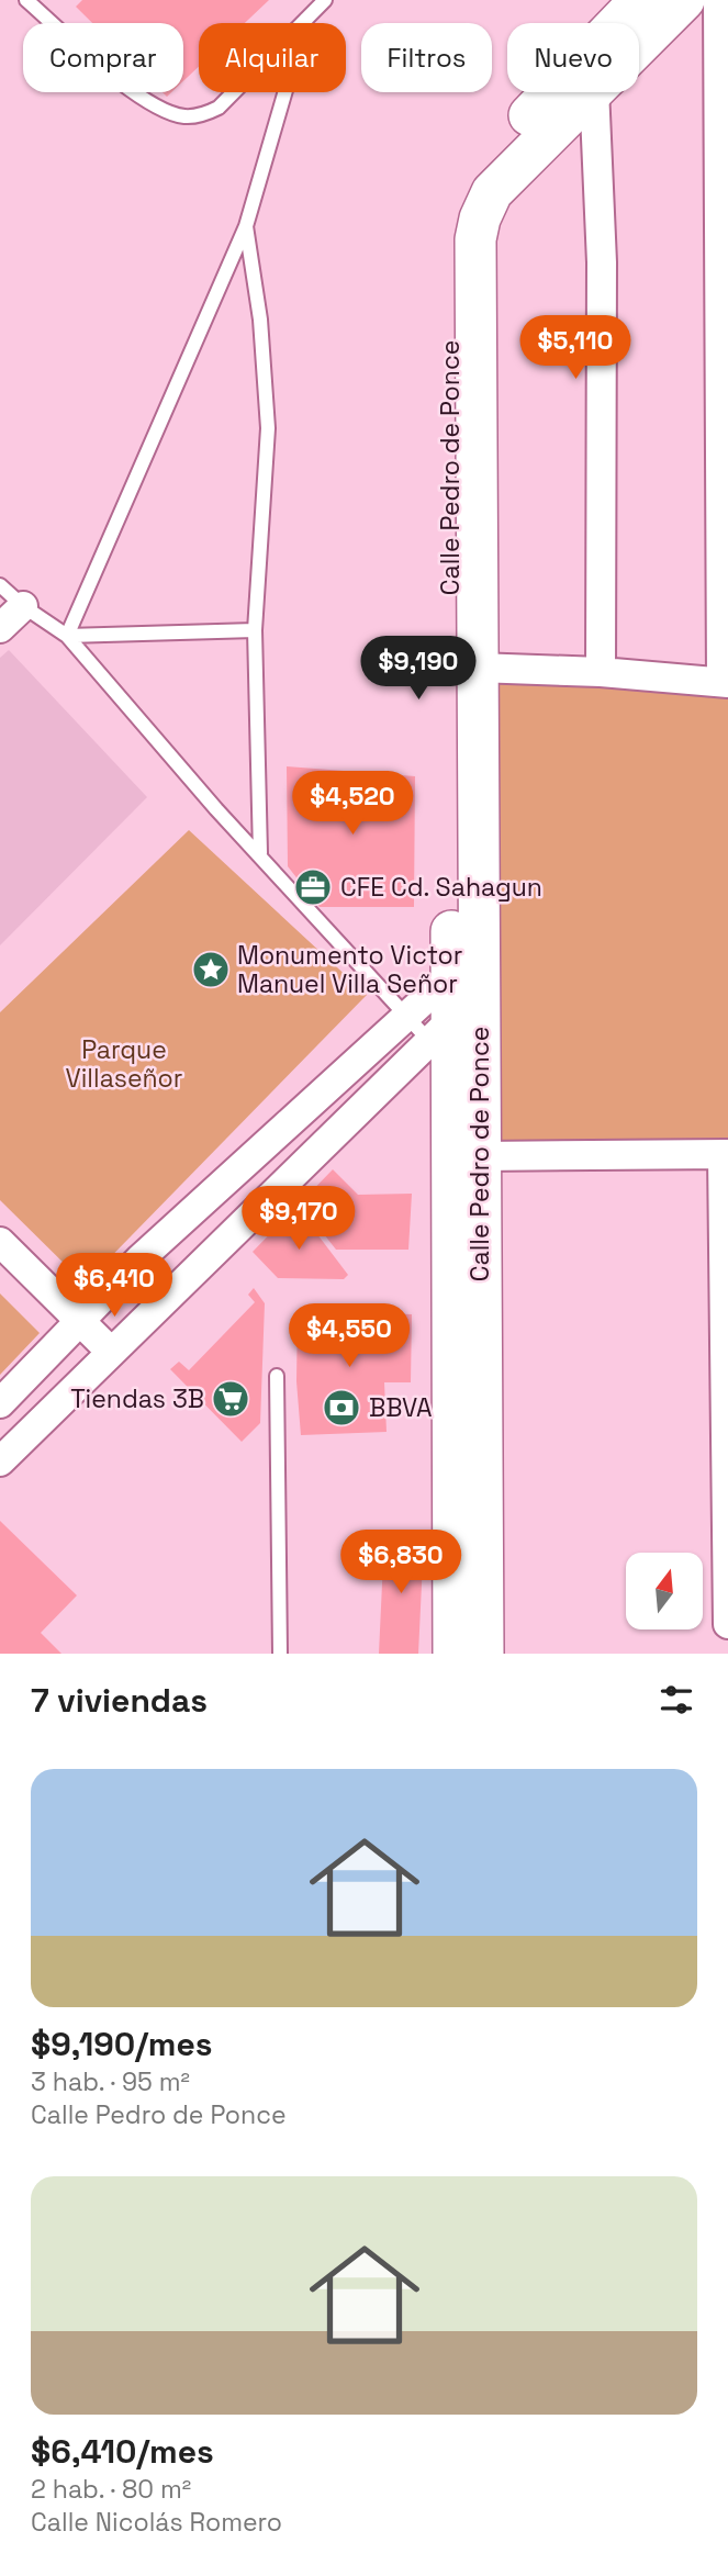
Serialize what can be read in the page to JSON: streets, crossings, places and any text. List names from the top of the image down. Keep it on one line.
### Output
{"streets":{"street":["Calle Pedro de Ponce"]},"parks":["Parque Villaseñor"],"places":{"office":["CFE Cd. Sahagun"],"place":["Monumento Victor Manuel Villa Señor"],"supermarket":["Tiendas 3B"],"bank":["BBVA"]},"north":"top","page":{"chip":["Comprar","Alquilar","Filtros","Nuevo"],"price":["$5,110","$9,190","$4,520","$9,170","$6,410","$4,550","$6,830"],"heading":"7 viviendas","list":[{"name":"$9,190/mes","note":"3 hab. · 95 m² · Calle Pedro de Ponce"},{"name":"$6,410/mes","note":"2 hab. · 80 m² · Calle Nicolás Romero"}]}}
